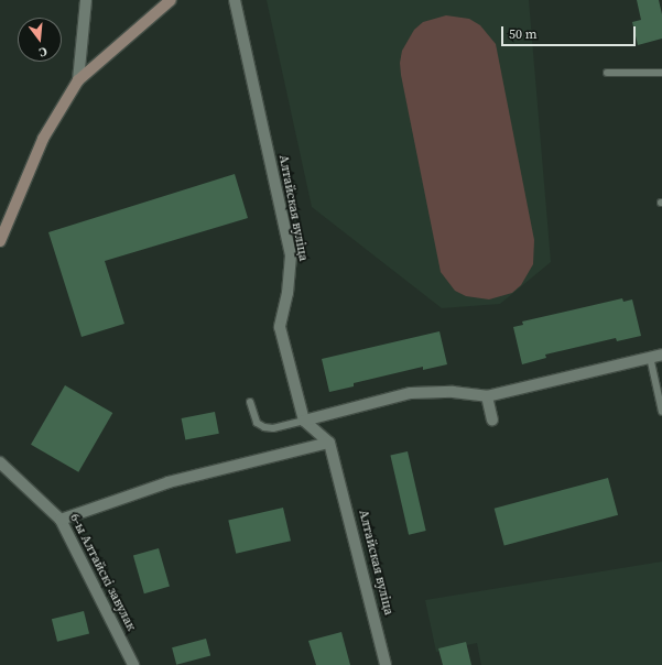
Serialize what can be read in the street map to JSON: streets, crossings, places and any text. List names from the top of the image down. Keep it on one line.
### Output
{"streets":{"street":["Алтайская вуліца","6-ы Алтайскі завулак"]},"scale_bar":"50 m","north":"bottom"}
